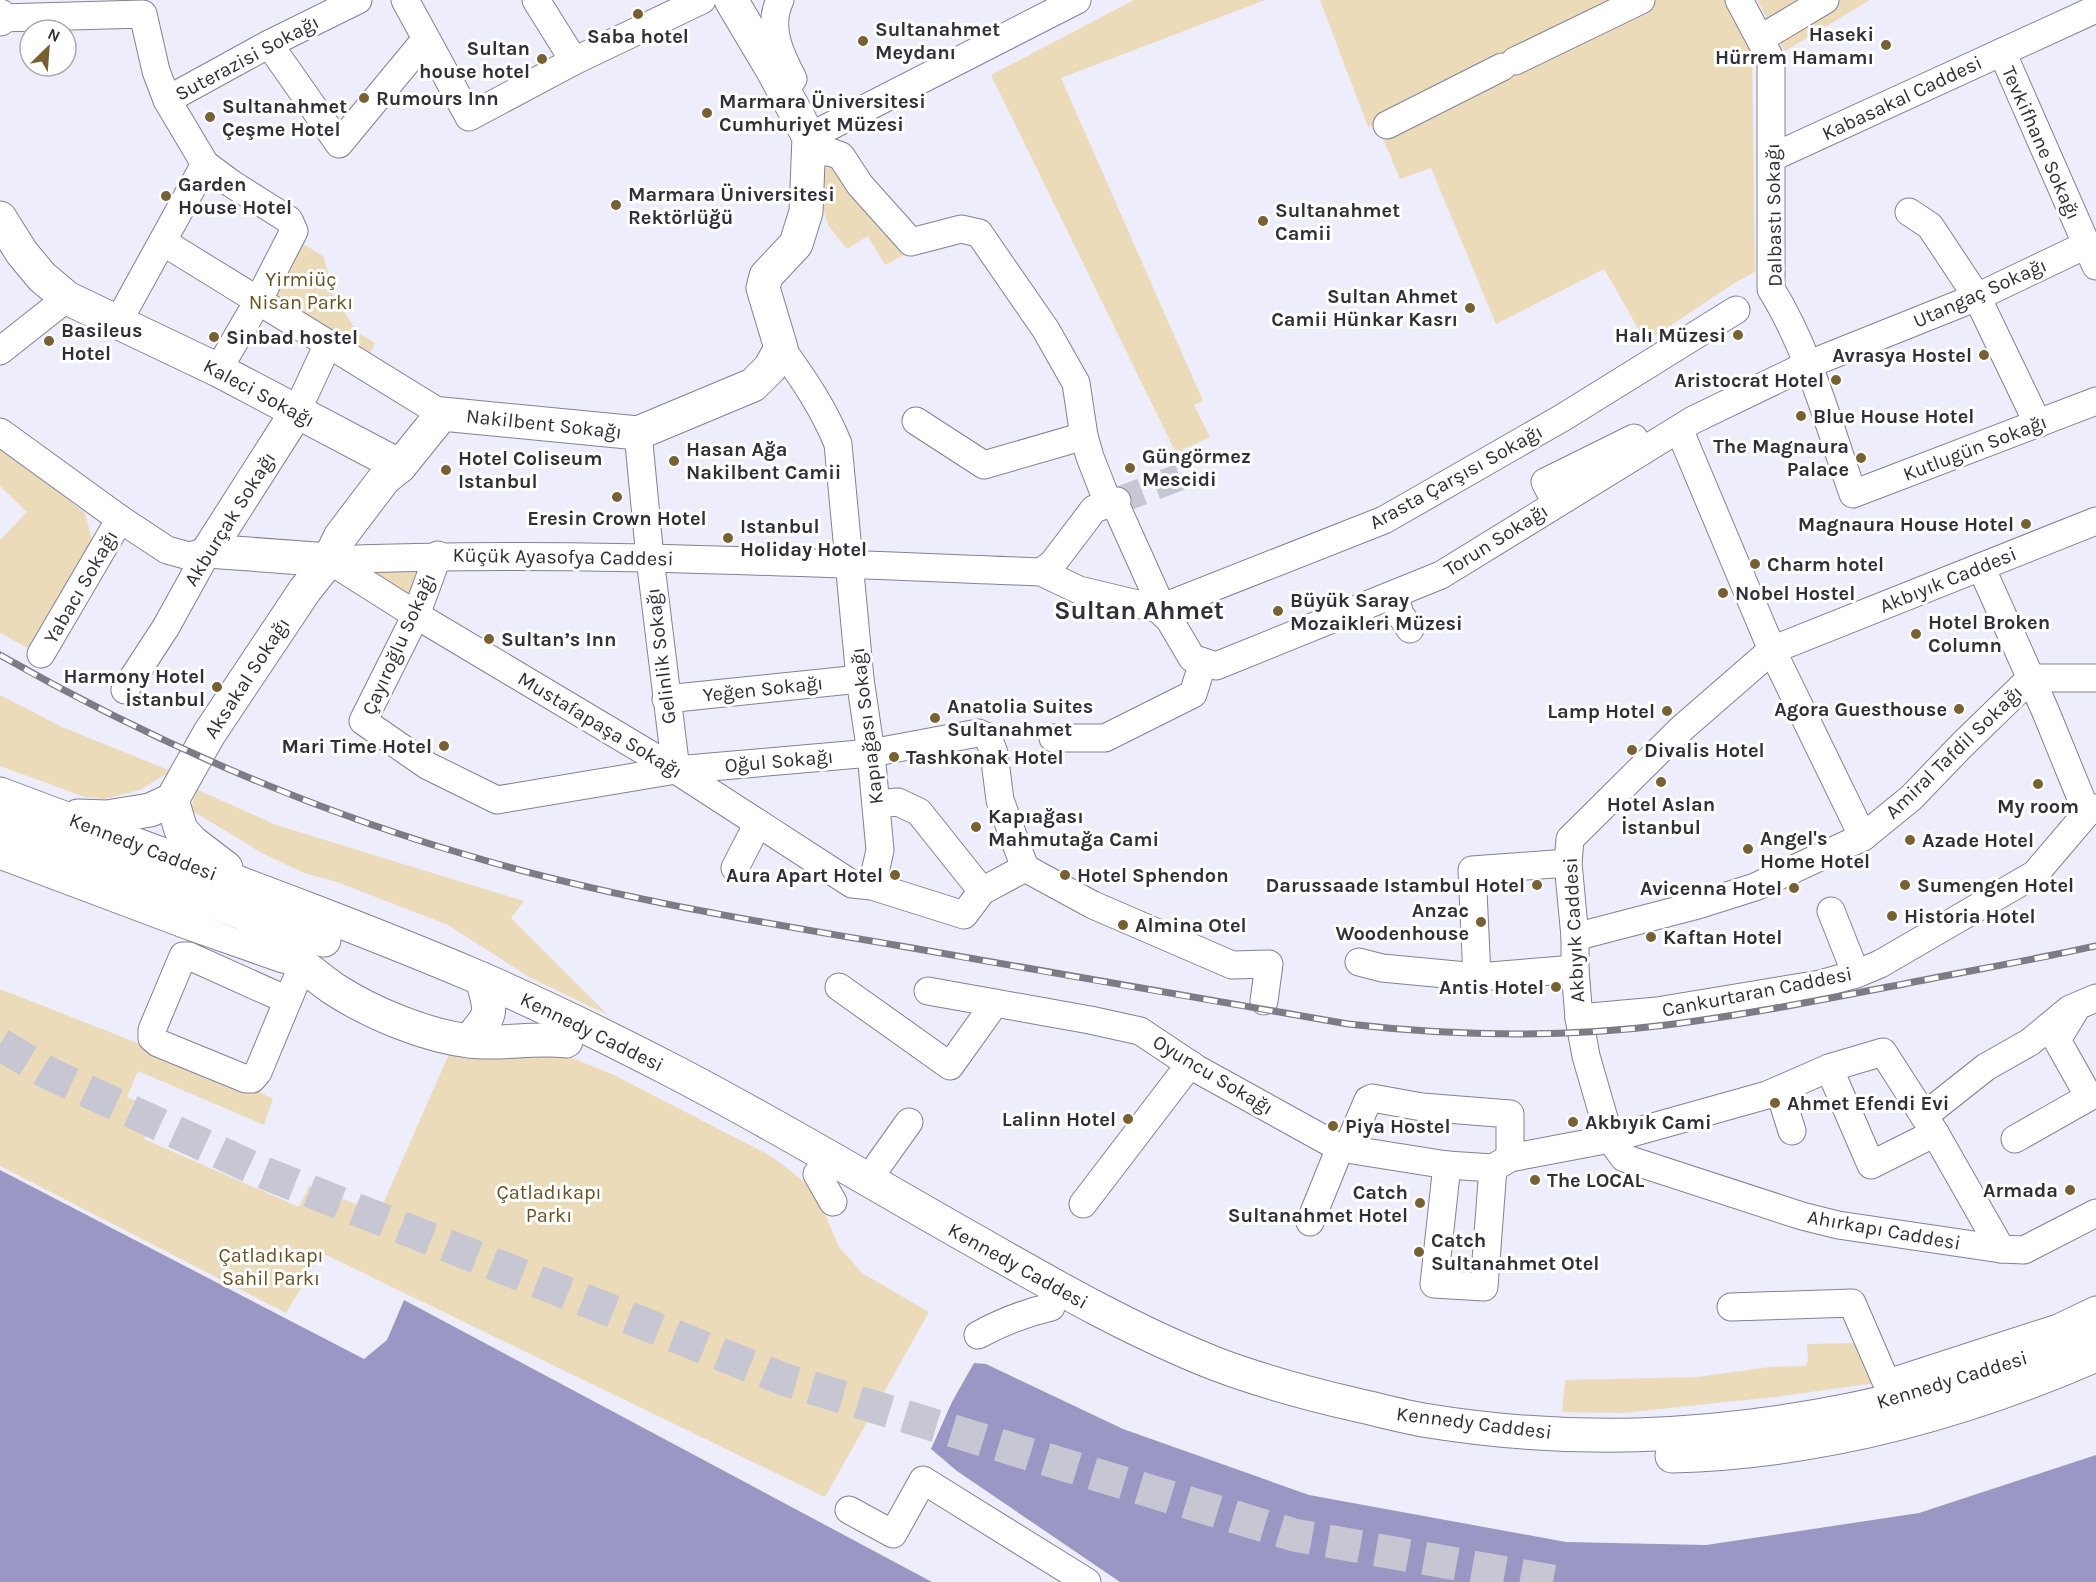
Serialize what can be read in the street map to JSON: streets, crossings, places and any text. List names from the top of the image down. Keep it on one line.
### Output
{"streets":{"main road":["Kaleci Sokağı","Nakilbent Sokağı","Akburçak Sokağı","Küçük Ayasofya Caddesi","Aksakal Sokağı","Kennedy Caddesi"],"street":["Suterazisi Sokağı","Kabasakal Caddesi","Tevkifhane Sokağı","Dalbastı Sokağı","Utangaç Sokağı","Kutlugün Sokağı","Arasta Çarşısı Sokağı","Torun Sokağı","Akbıyık Caddesi","Yabacı Sokağı","Çayıroğlu Sokağı","Gelinlik Sokağı","Yeğen Sokağı","Mustafapaşa Sokağı","Kapıağası Sokağı","Amiral Tafdil Sokağı","Oğul Sokağı","Cankurtaran Caddesi","Oyuncu Sokağı","Ahırkapı Caddesi"]},"crossings":[["Kabasakal Caddesi","Tevkifhane Sokağı"],["Kabasakal Caddesi","Dalbastı Sokağı"],["Tevkifhane Sokağı","Utangaç Sokağı"],["Dalbastı Sokağı","Utangaç Sokağı"],["Dalbastı Sokağı","Kutlugün Sokağı"],["Dalbastı Sokağı","Torun Sokağı"],["Utangaç Sokağı","Torun Sokağı"],["Kaleci Sokağı","Akburçak Sokağı"],["Kaleci Sokağı","Aksakal Sokağı"],["Nakilbent Sokağı","Gelinlik Sokağı"],["Nakilbent Sokağı","Aksakal Sokağı"],["Nakilbent Sokağı","Kapıağası Sokağı"],["Arasta Çarşısı Sokağı","Küçük Ayasofya Caddesi"],["Akburçak Sokağı","Küçük Ayasofya Caddesi"],["Küçük Ayasofya Caddesi","Yabacı Sokağı"],["Küçük Ayasofya Caddesi","Çayıroğlu Sokağı"],["Küçük Ayasofya Caddesi","Gelinlik Sokağı"],["Küçük Ayasofya Caddesi","Aksakal Sokağı"],["Küçük Ayasofya Caddesi","Mustafapaşa Sokağı"],["Küçük Ayasofya Caddesi","Kapıağası Sokağı"],["Akbıyık Caddesi","Amiral Tafdil Sokağı"],["Akbıyık Caddesi","Cankurtaran Caddesi"],["Akbıyık Caddesi","Oyuncu Sokağı"],["Akbıyık Caddesi","Ahırkapı Caddesi"],["Çayıroğlu Sokağı","Gelinlik Sokağı"],["Çayıroğlu Sokağı","Mustafapaşa Sokağı"],["Çayıroğlu Sokağı","Oğul Sokağı"],["Gelinlik Sokağı","Yeğen Sokağı"],["Gelinlik Sokağı","Mustafapaşa Sokağı"],["Gelinlik Sokağı","Oğul Sokağı"],["Aksakal Sokağı","Mustafapaşa Sokağı"],["Yeğen Sokağı","Kapıağası Sokağı"],["Mustafapaşa Sokağı","Kapıağası Sokağı"],["Mustafapaşa Sokağı","Oğul Sokağı"],["Kapıağası Sokağı","Oğul Sokağı"],["Oyuncu Sokağı","Ahırkapı Caddesi"]],"districts":["Sultan Ahmet"],"parks":["Yirmiüç Nisan Parkı","Çatladıkapı Parkı","Çatladıkapı Sahil Parkı"],"places":["Saba hotel","Sultanahmet Meydanı","Haseki Hürrem Hamamı","Sultan house hotel","Rumours Inn","Marmara Üniversitesi Cumhuriyet Müzesi","Sultanahmet Çeşme Hotel","Garden House Hotel","Marmara Üniversitesi Rektörlüğü","Sultanahmet Camii","Sultan Ahmet Camii Hünkar Kasrı","Halı Müzesi","Sinbad hostel","Basileus Hotel","Avrasya Hostel","Aristocrat Hotel","Blue House Hotel","The Magnaura Palace","Hasan Ağa Nakilbent Camii","Güngörmez Mescidi","Hotel Coliseum Istanbul","Eresin Crown Hotel","Magnaura House Hotel","Istanbul Holiday Hotel","Charm hotel","Nobel Hostel","Büyük Saray Mozaikleri Müzesi","Hotel Broken Column","Sultan’s Inn","Harmony Hotel İstanbul","Agora Guesthouse","Lamp Hotel","Anatolia Suites Sultanahmet","Mari Time Hotel","Divalis Hotel","Tashkonak Hotel","Hotel Aslan İstanbul","My room","Kapıağası Mahmutağa Cami","Azade Hotel","Angel's Home Hotel","Aura Apart Hotel","Hotel Sphendon","Darussaade Istambul Hotel","Sumengen Hotel","Avicenna Hotel","Historia Hotel","Anzac Woodenhouse","Almina Otel","Kaftan Hotel","Antis Hotel","Ahmet Efendi Evi","Lalinn Hotel","Akbıyık Cami","Piya Hostel","The LOCAL","Armada","Catch Sultanahmet Hotel","Catch Sultanahmet Otel"],"north":"top right"}
